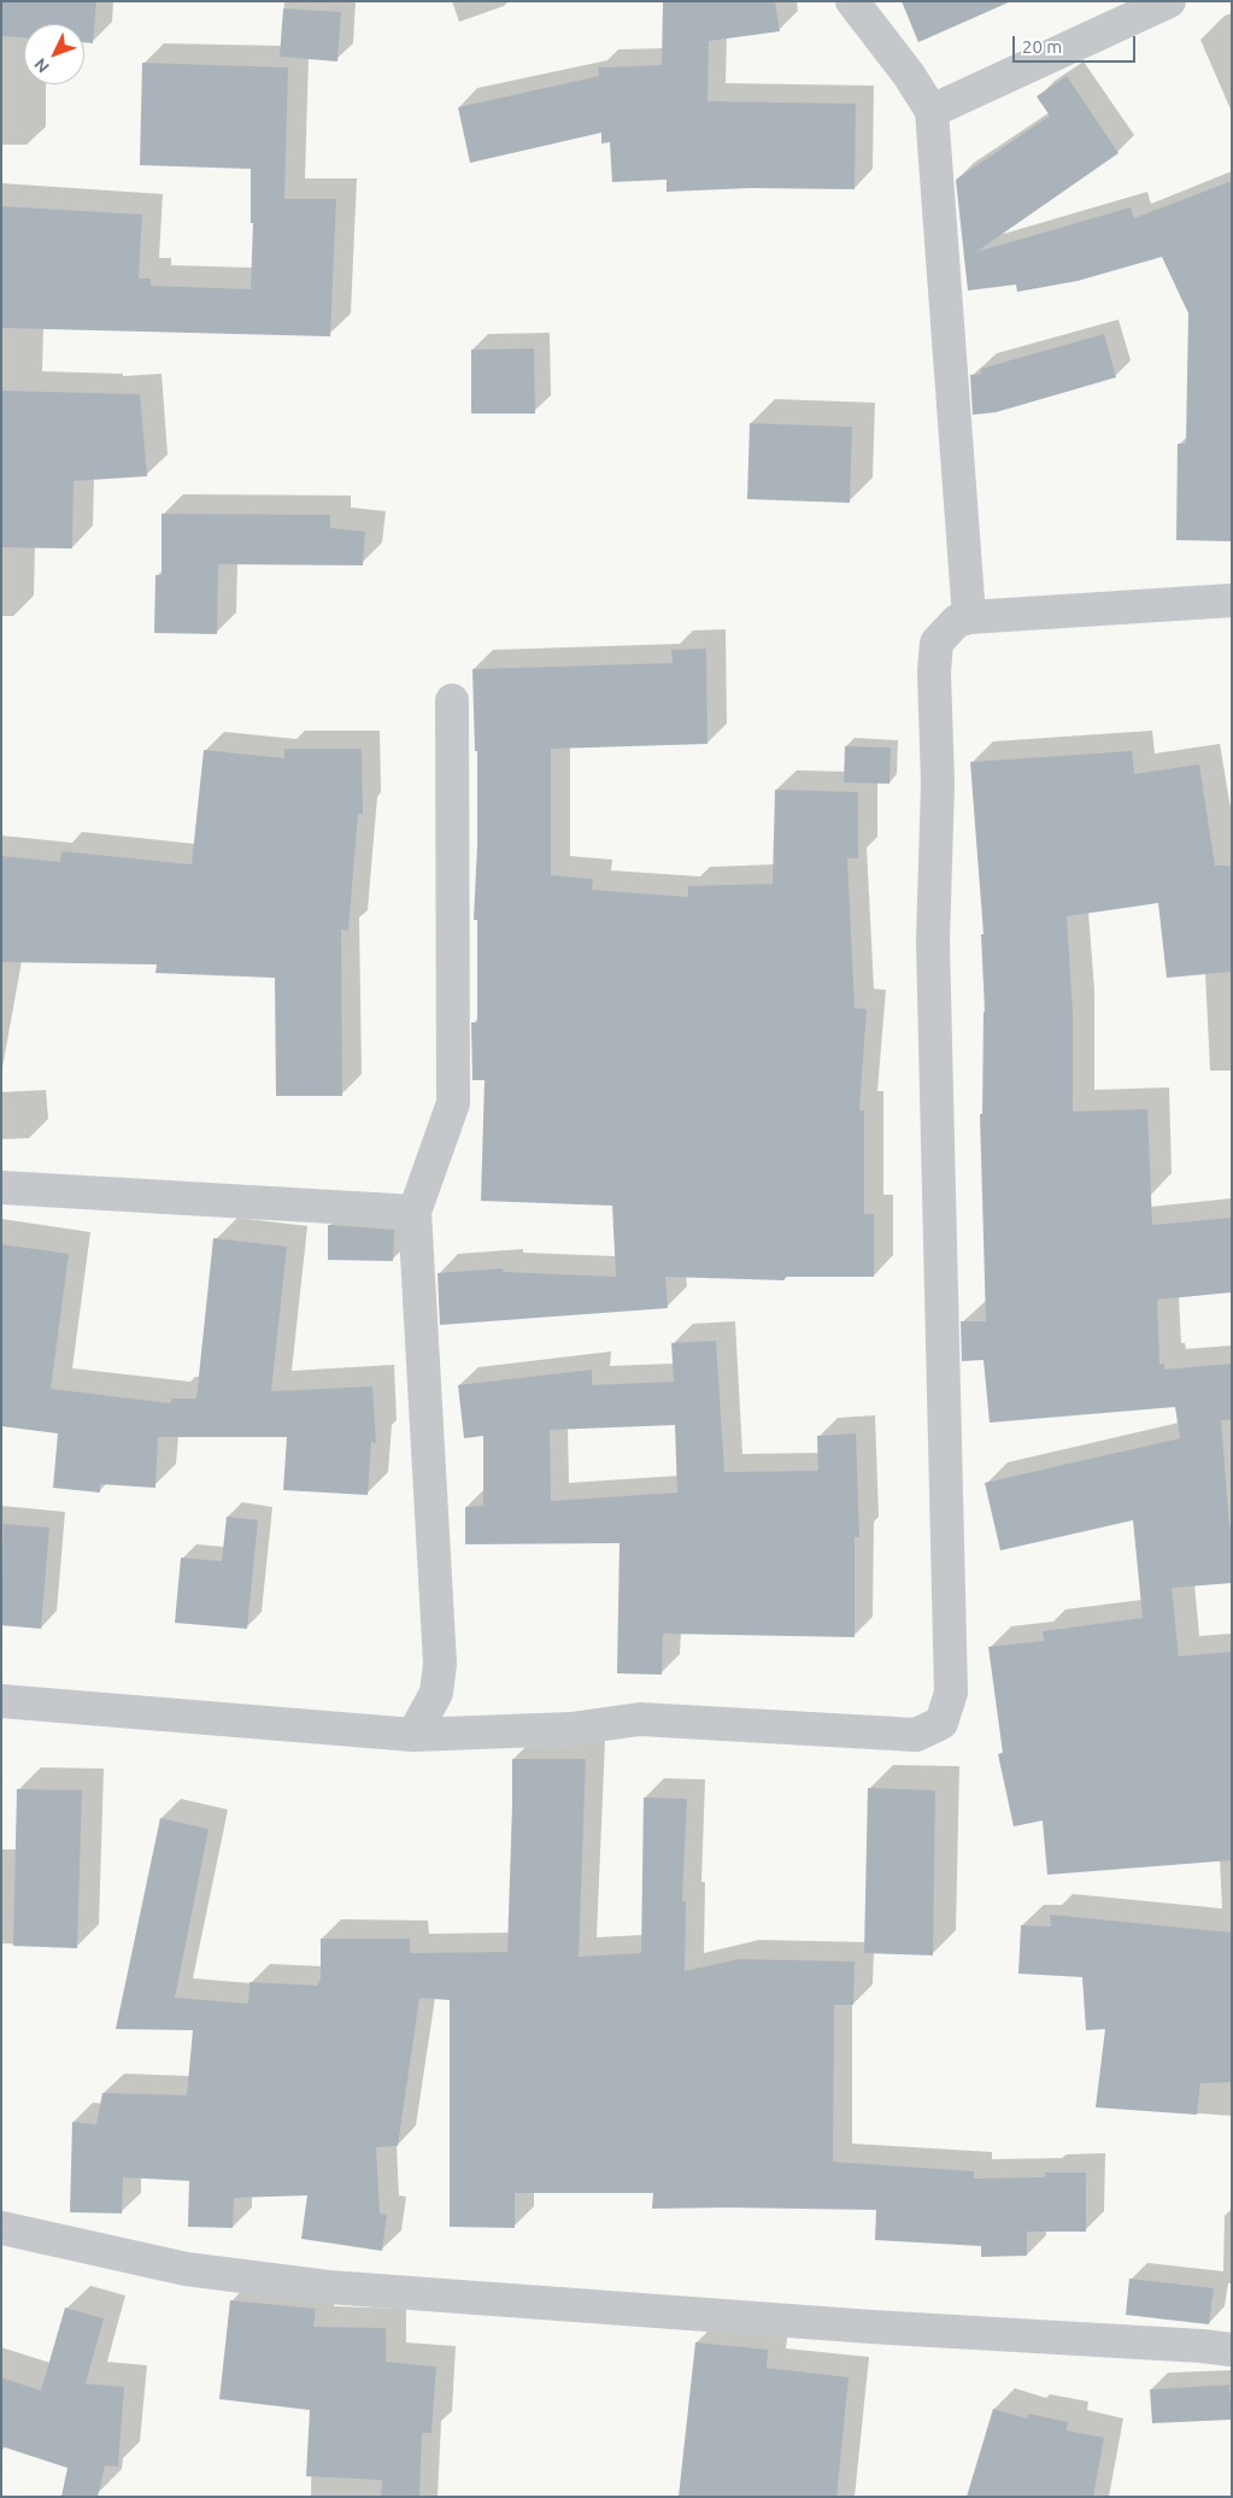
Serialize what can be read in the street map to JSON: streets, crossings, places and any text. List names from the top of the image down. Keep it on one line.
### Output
{"scale_bar":"20 m","north":"bottom left"}
